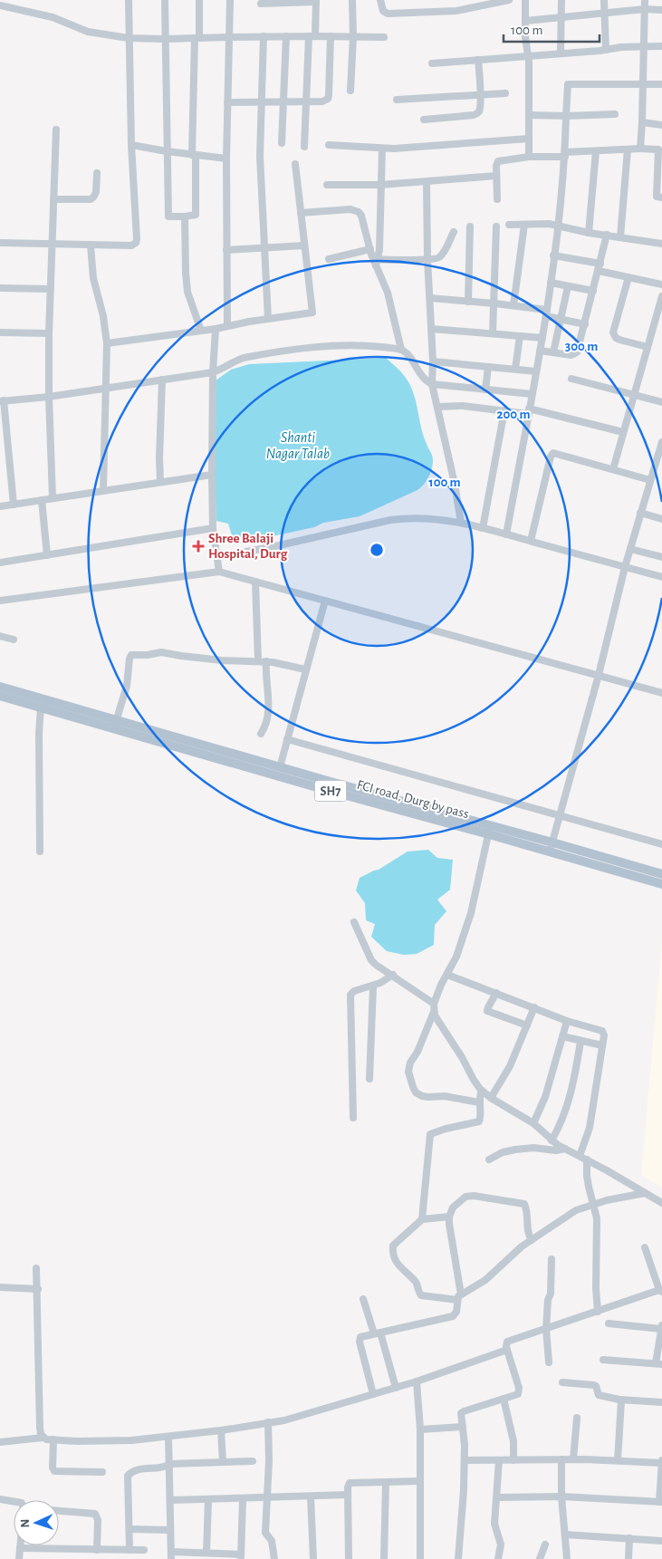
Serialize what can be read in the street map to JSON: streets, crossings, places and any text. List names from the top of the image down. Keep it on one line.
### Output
{"streets":{"main road":["SH7","FCI road, Durg by pass"]},"water":["Shanti Nagar Talab"],"places":{"health":["Shree Balaji Hospital, Durg"]},"scale_bar":"100 m","north":"left","rings":["300 m","200 m","100 m"]}
